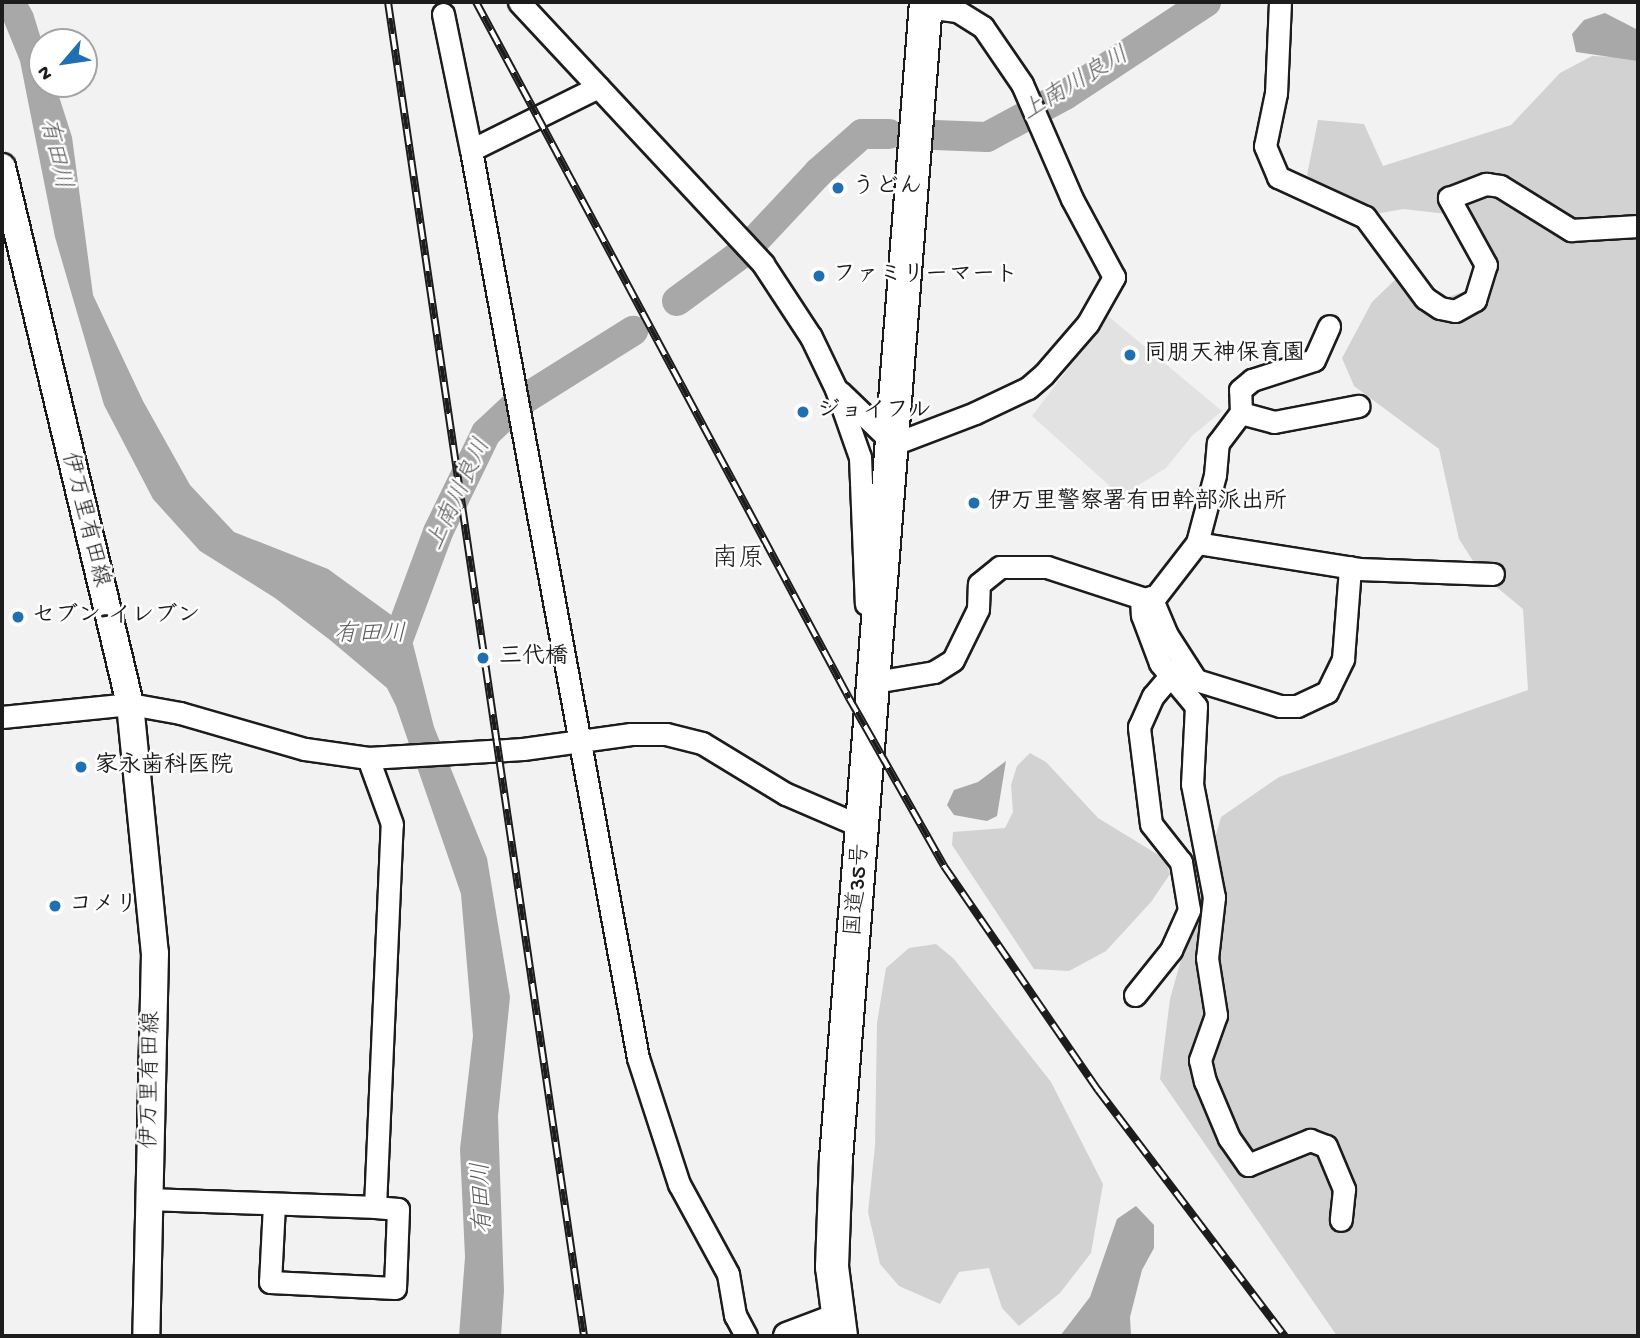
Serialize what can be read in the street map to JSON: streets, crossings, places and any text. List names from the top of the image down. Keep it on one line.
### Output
{"streets":{"highway":["国道35号"],"main road":["伊万里有田線"]},"districts":["南原"],"water":["上南川良川","有田川"],"places":["うどん","ファミリーマート","同朋天神保育園","ジョイフル","伊万里警察署有田幹部派出所","セブン-イレブン","三代橋","家永歯科医院","コメリ"],"north":"bottom left"}
